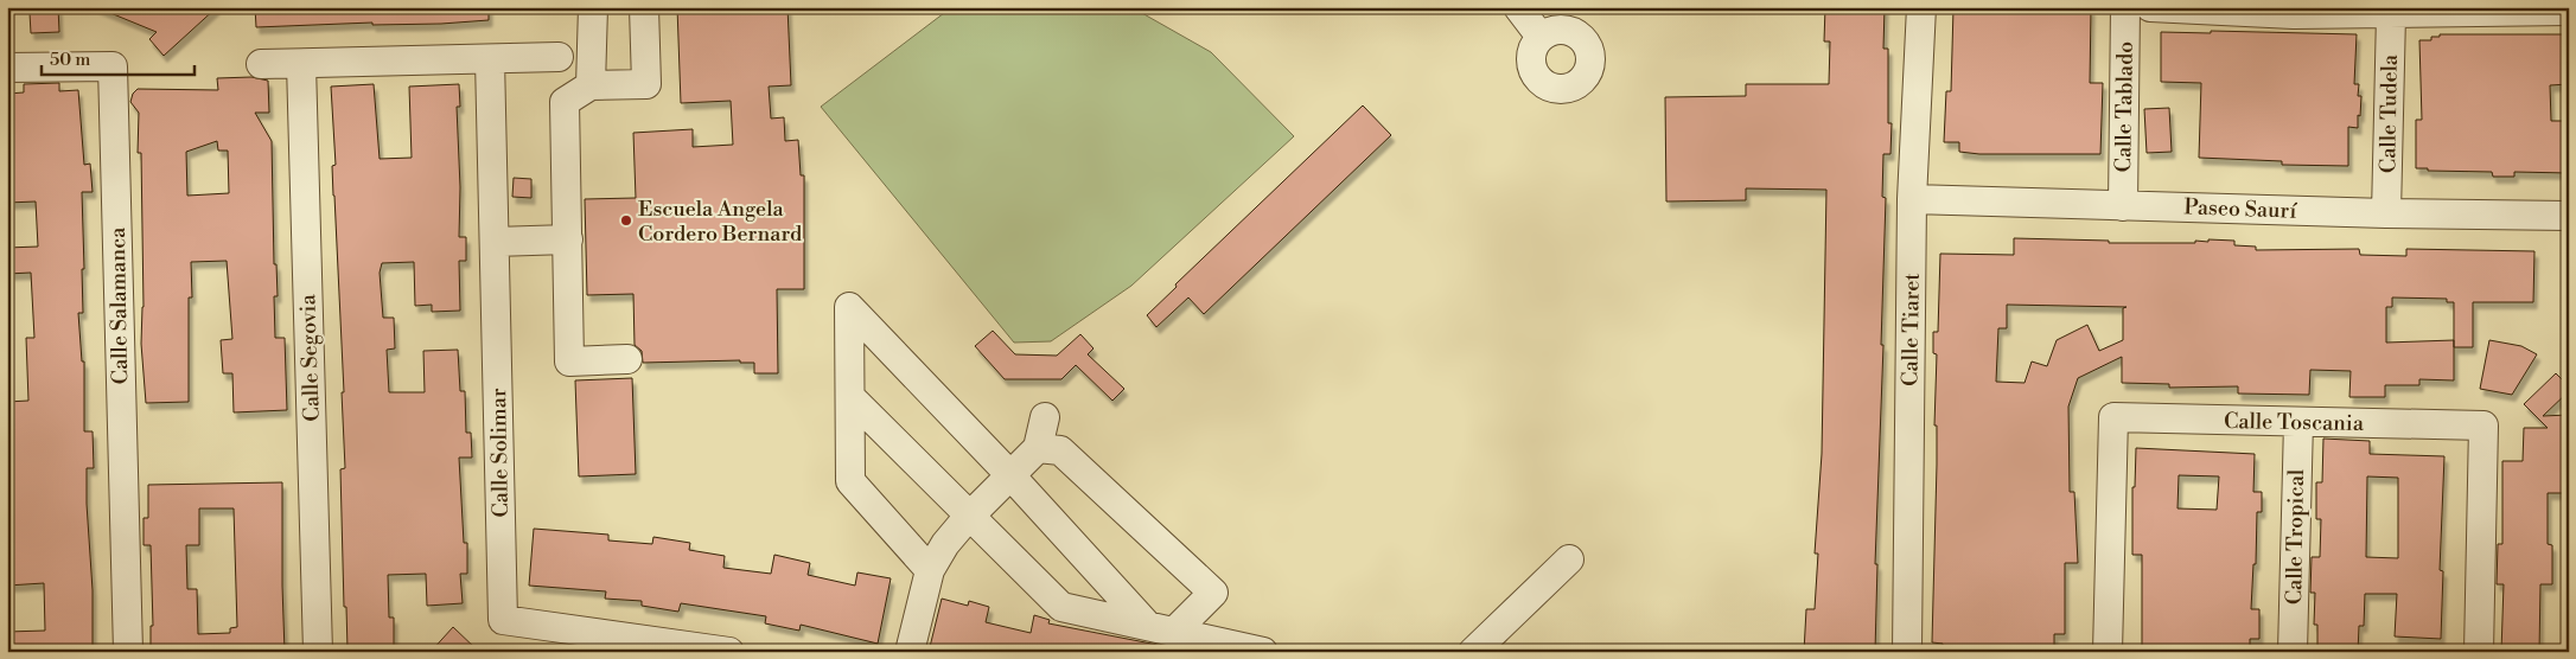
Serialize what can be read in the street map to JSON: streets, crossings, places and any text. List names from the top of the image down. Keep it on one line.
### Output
{"streets":{"street":["Calle Tablado","Calle Tudela","Paseo Saurí","Calle Salamanca","Calle Tiaret","Calle Segovia","Calle Toscania","Calle Solimar","Calle Tropical"]},"crossings":[["Calle Tablado","Paseo Saurí"],["Calle Tudela","Paseo Saurí"],["Paseo Saurí","Calle Tiaret"],["Calle Toscania","Calle Tropical"]],"places":["Escuela Angela Cordero Bernard"],"scale_bar":"50 m"}
